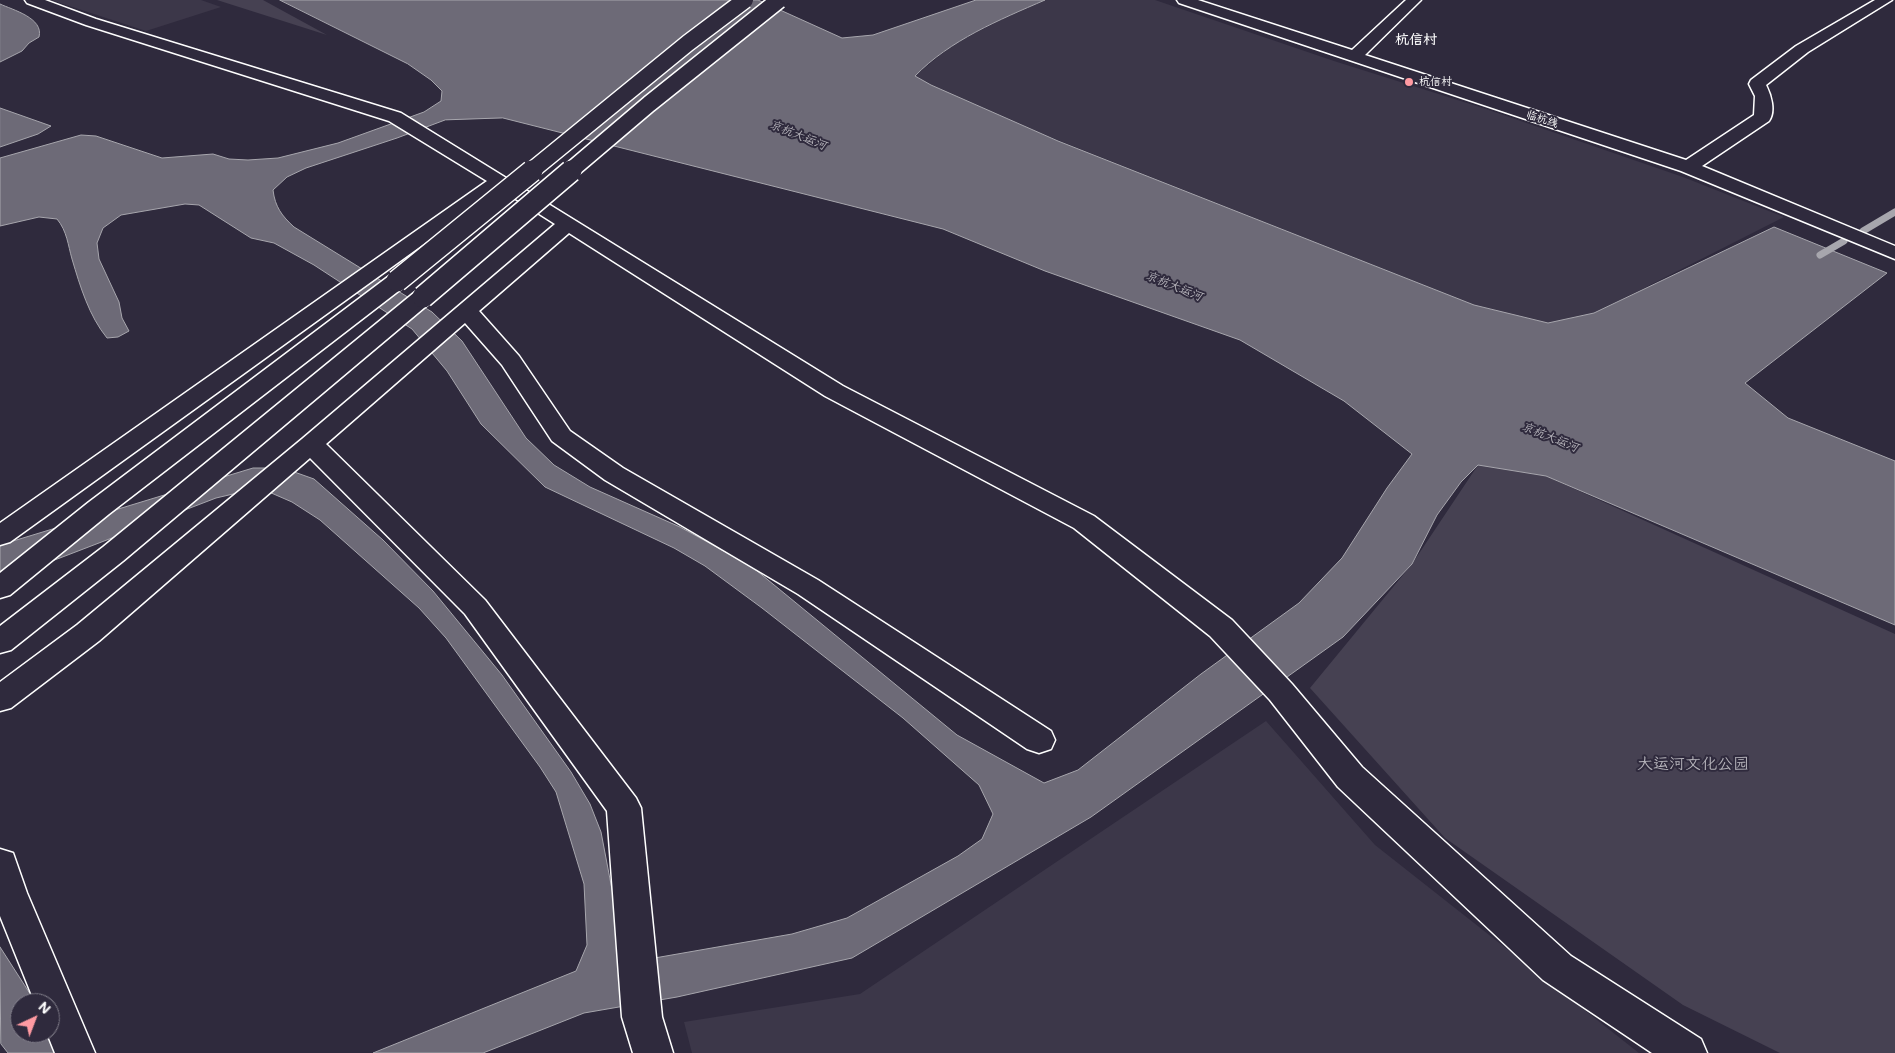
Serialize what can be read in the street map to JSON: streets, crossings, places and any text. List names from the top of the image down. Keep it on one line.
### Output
{"streets":{"street":["临杭线"]},"districts":["杭信村"],"water":["京杭大运河"],"parks":["大运河文化公园"],"places":["杭信村"],"north":"top right"}
